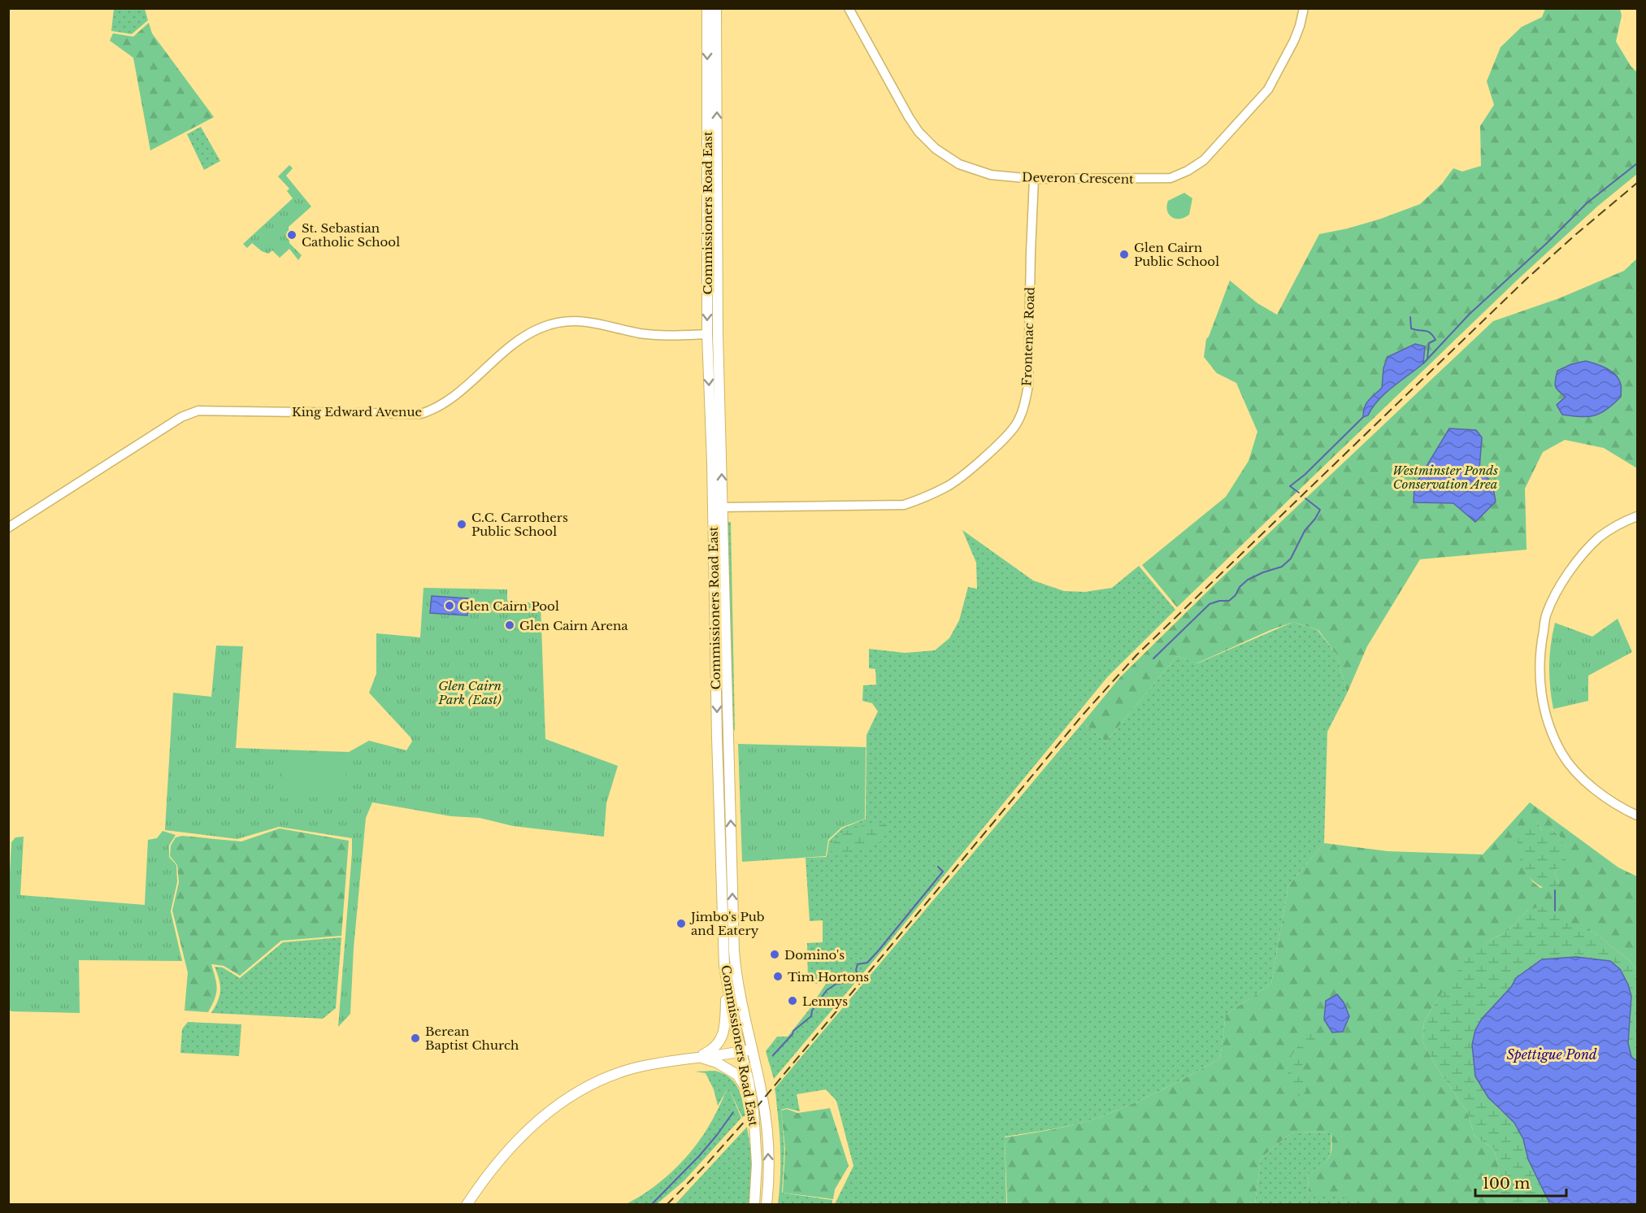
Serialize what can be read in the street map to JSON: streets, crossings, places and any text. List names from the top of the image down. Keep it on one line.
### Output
{"streets":{"main road":["Commissioners Road East"],"street":["Deveron Crescent","Frontenac Road","King Edward Avenue"]},"crossings":[["Deveron Crescent","Frontenac Road"],["Commissioners Road East","Frontenac Road"],["Commissioners Road East","King Edward Avenue"]],"water":["Spettigue Pond"],"parks":["Westminster Ponds Conservation Area","Glen Cairn Park (East)"],"places":["St. Sebastian Catholic School","Glen Cairn Public School","C.C. Carrothers Public School","Glen Cairn Pool","Glen Cairn Arena","Jimbo's Pub and Eatery","Domino's","Tim Hortons","Lennys","Berean Baptist Church"],"scale_bar":"100 m"}
